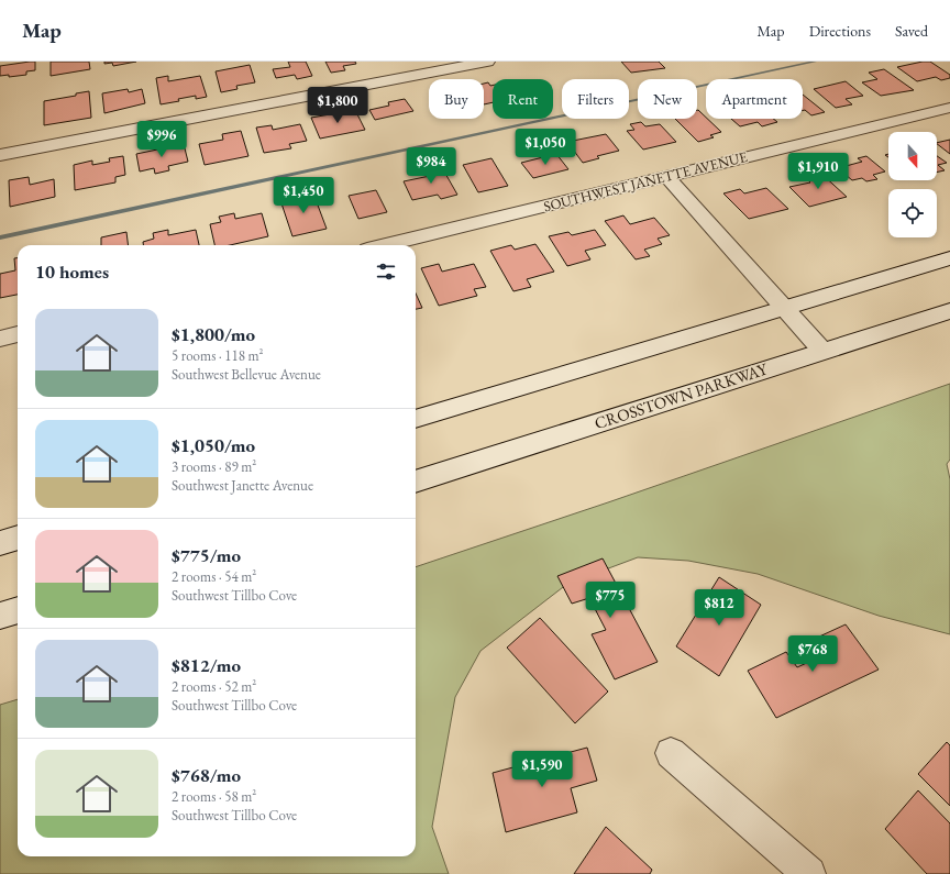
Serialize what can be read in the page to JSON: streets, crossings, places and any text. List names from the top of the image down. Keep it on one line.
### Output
{"streets":{"street":["SOUTHWEST JANETTE AVENUE","CROSSTOWN PARKWAY"]},"north":"bottom","page":{"header":"Map","nav":["Map","Directions","Saved"],"chip":["Buy","Rent","Filters","New","Apartment"],"price":["$1,800","$996","$1,050","$984","$1,910","$1,450","$775","$812","$768","$1,590"],"heading":"10 homes","list":[{"name":"$1,800/mo","note":"5 rooms · 118 m² · Southwest Bellevue Avenue"},{"name":"$1,050/mo","note":"3 rooms · 89 m² · Southwest Janette Avenue"},{"name":"$775/mo","note":"2 rooms · 54 m² · Southwest Tillbo Cove"},{"name":"$812/mo","note":"2 rooms · 52 m² · Southwest Tillbo Cove"},{"name":"$768/mo","note":"2 rooms · 58 m² · Southwest Tillbo Cove"}]}}
